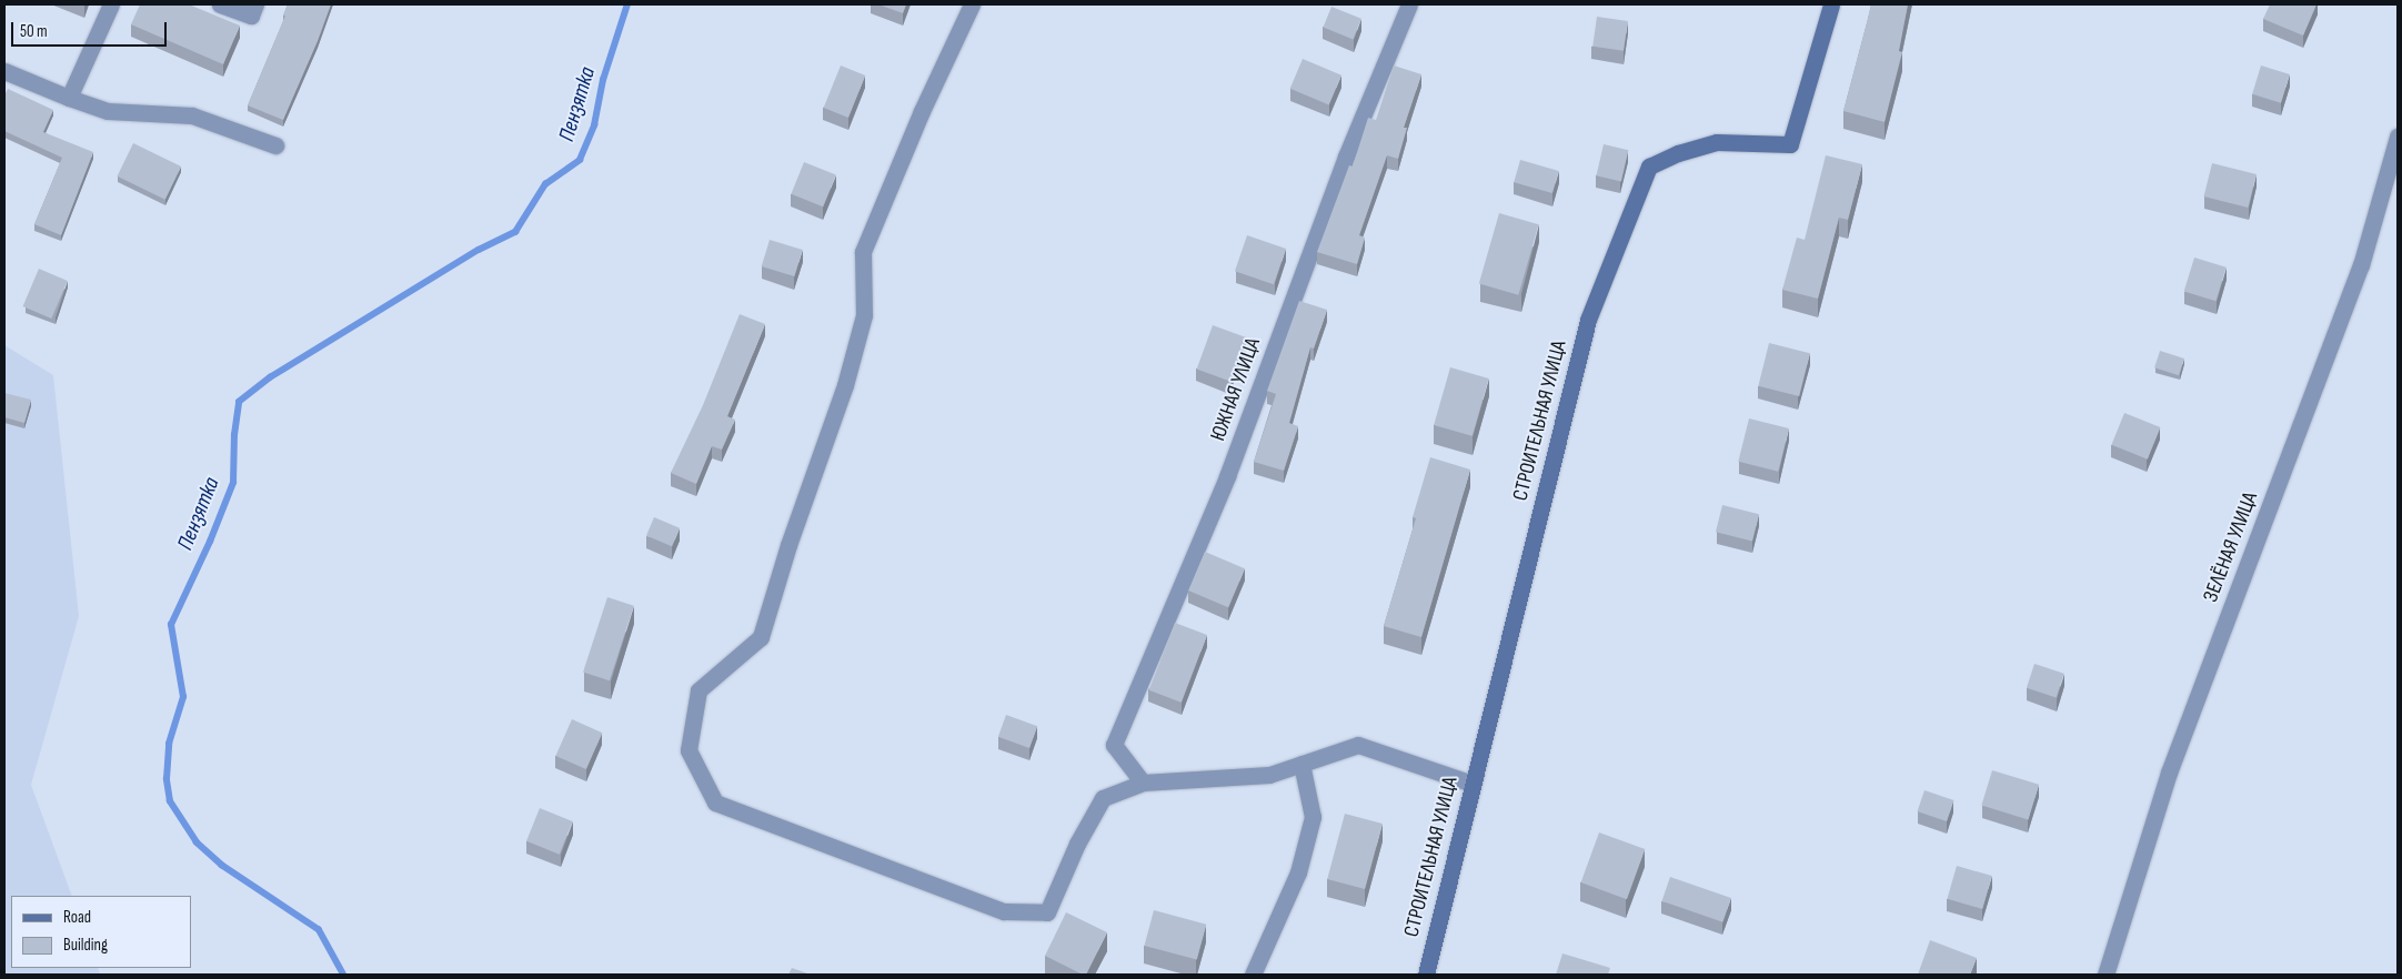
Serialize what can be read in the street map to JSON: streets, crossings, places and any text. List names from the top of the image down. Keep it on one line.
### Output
{"streets":{"street":["ЮЖНАЯ УЛИЦА","СТРОИТЕЛЬНАЯ УЛИЦА","ЗЕЛЁНАЯ УЛИЦА"]},"water":["Пензятка"],"legend":["Road","Building"],"scale_bar":"50 m"}
